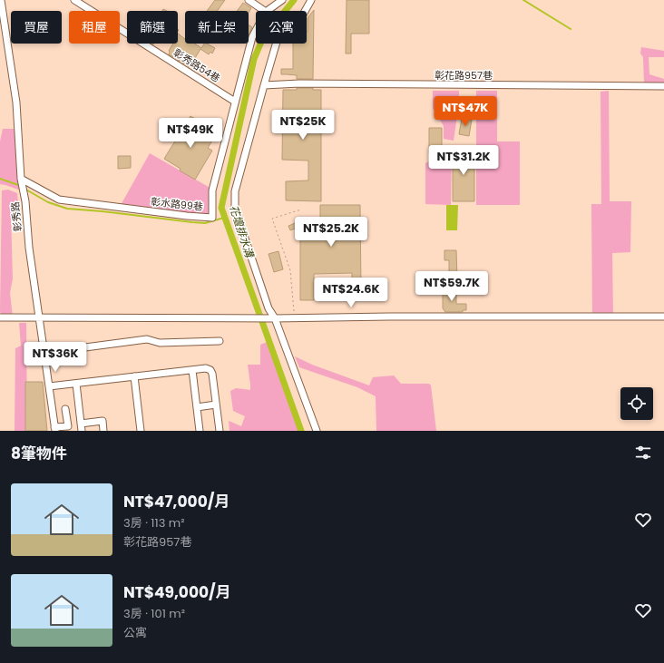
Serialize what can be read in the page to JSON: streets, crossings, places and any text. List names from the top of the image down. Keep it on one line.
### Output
{"streets":{"street":["彰秀路54巷","彰花路957巷","彰水路99巷","彰秀路"]},"crossings":[["彰秀路54巷","彰水路99巷"],["彰水路99巷","彰秀路"]],"water":["花壇排水溝"],"page":{"chip":["買屋","租屋","篩選","新上架","公寓"],"price":["NT$47K","NT$25K","NT$49K","NT$31.2K","NT$25.2K","NT$59.7K","NT$24.6K","NT$36K"],"heading":"8筆物件","list":[{"name":"NT$47,000/月","note":"3房 · 113 m² · 彰花路957巷"},{"name":"NT$49,000/月","note":"3房 · 101 m² · 公寓"}]}}
